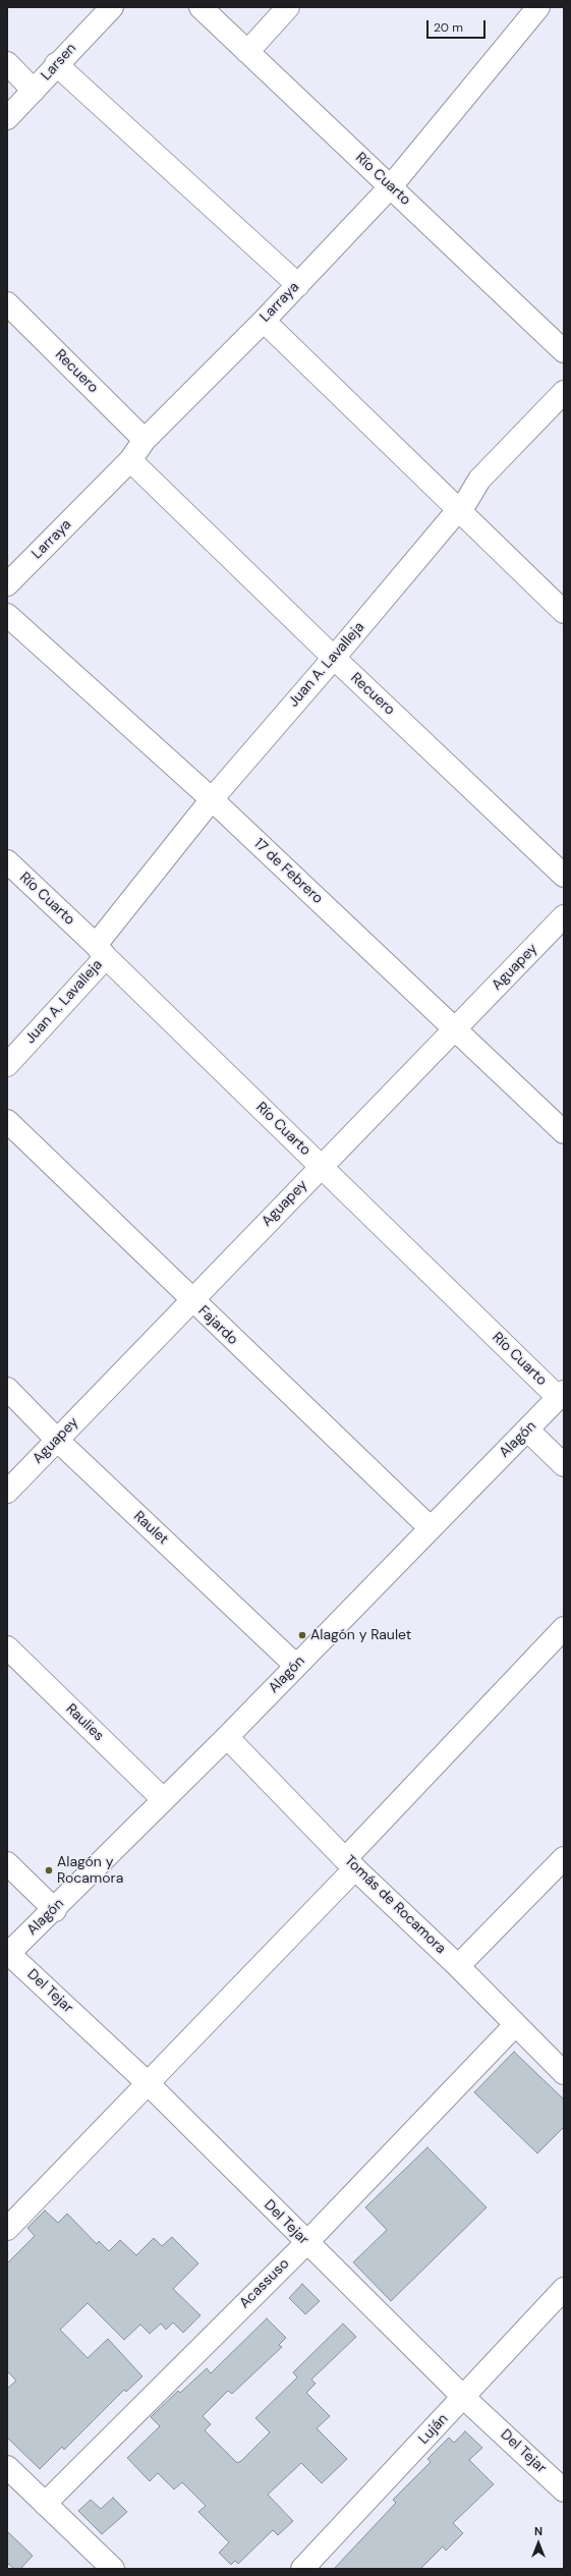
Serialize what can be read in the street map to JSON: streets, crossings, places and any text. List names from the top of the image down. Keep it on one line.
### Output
{"streets":{"street":["Larsen","Río Cuarto","Larraya","Recuero","Juan A. Lavalleja","17 de Febrero","Aguapey","Fajardo","Alagón","Raulet","Raulies","Tomás de Rocamora","Del Tejar","Acassuso","Luján"]},"crossings":[["Río Cuarto","Larraya"],["Río Cuarto","Juan A. Lavalleja"],["Río Cuarto","Aguapey"],["Río Cuarto","Alagón"],["Larraya","Recuero"],["Recuero","Juan A. Lavalleja"],["Juan A. Lavalleja","17 de Febrero"],["17 de Febrero","Aguapey"],["Aguapey","Fajardo"],["Aguapey","Raulet"],["Fajardo","Alagón"],["Alagón","Raulet"],["Alagón","Raulies"],["Alagón","Tomás de Rocamora"],["Alagón","Del Tejar"],["Tomás de Rocamora","Acassuso"],["Del Tejar","Acassuso"],["Del Tejar","Luján"]],"places":["Alagón y Raulet","Alagón y Rocamora"],"scale_bar":"20 m","north":"top"}
